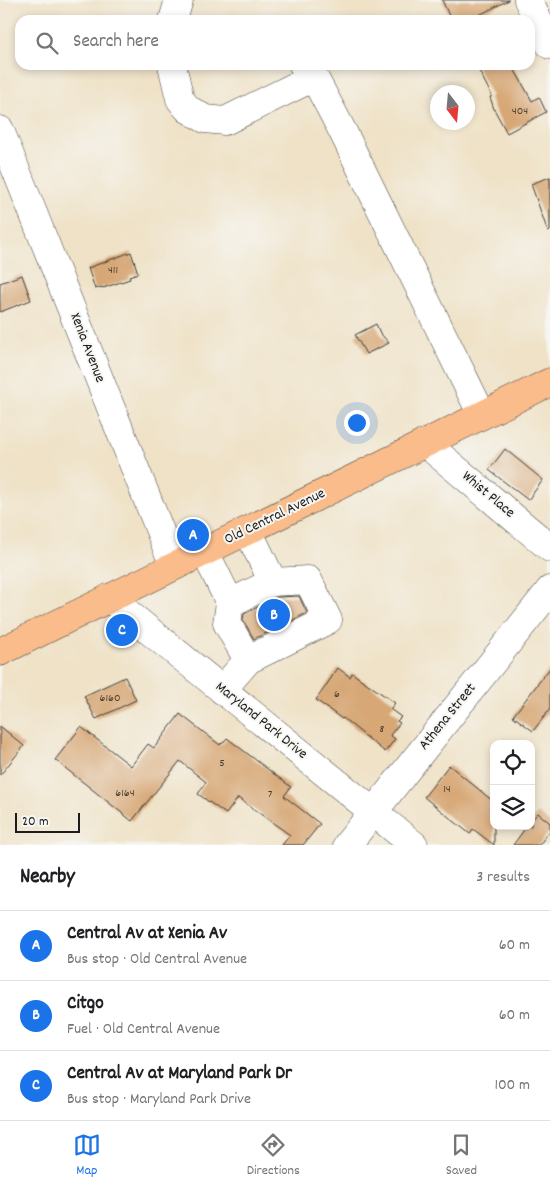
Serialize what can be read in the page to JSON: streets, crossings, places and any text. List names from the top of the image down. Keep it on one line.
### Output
{"streets":{"main road":["Old Central Avenue"],"street":["Xenia Avenue","Whist Place","Athena Street","Maryland Park Drive"]},"crossings":[["Xenia Avenue","Old Central Avenue"],["Whist Place","Old Central Avenue"],["Old Central Avenue","Maryland Park Drive"],["Athena Street","Maryland Park Drive"]],"house_numbers":["404","411","6","6160","8","5","14","6164","7"],"scale_bar":"20 m","north":"bottom","page":{"search":"Search here","pins":["A","B","C"],"scale":"20 m","heading":["Nearby","3 results"],"list":[{"mark":"A","name":"Central Av at Xenia Av","note":"Bus stop · Old Central Avenue","value":"60 m"},{"mark":"B","name":"Citgo","note":"Fuel · Old Central Avenue","value":"60 m"},{"mark":"C","name":"Central Av at Maryland Park Dr","note":"Bus stop · Maryland Park Drive","value":"100 m"}],"nav":["Map","Directions","Saved"]}}
